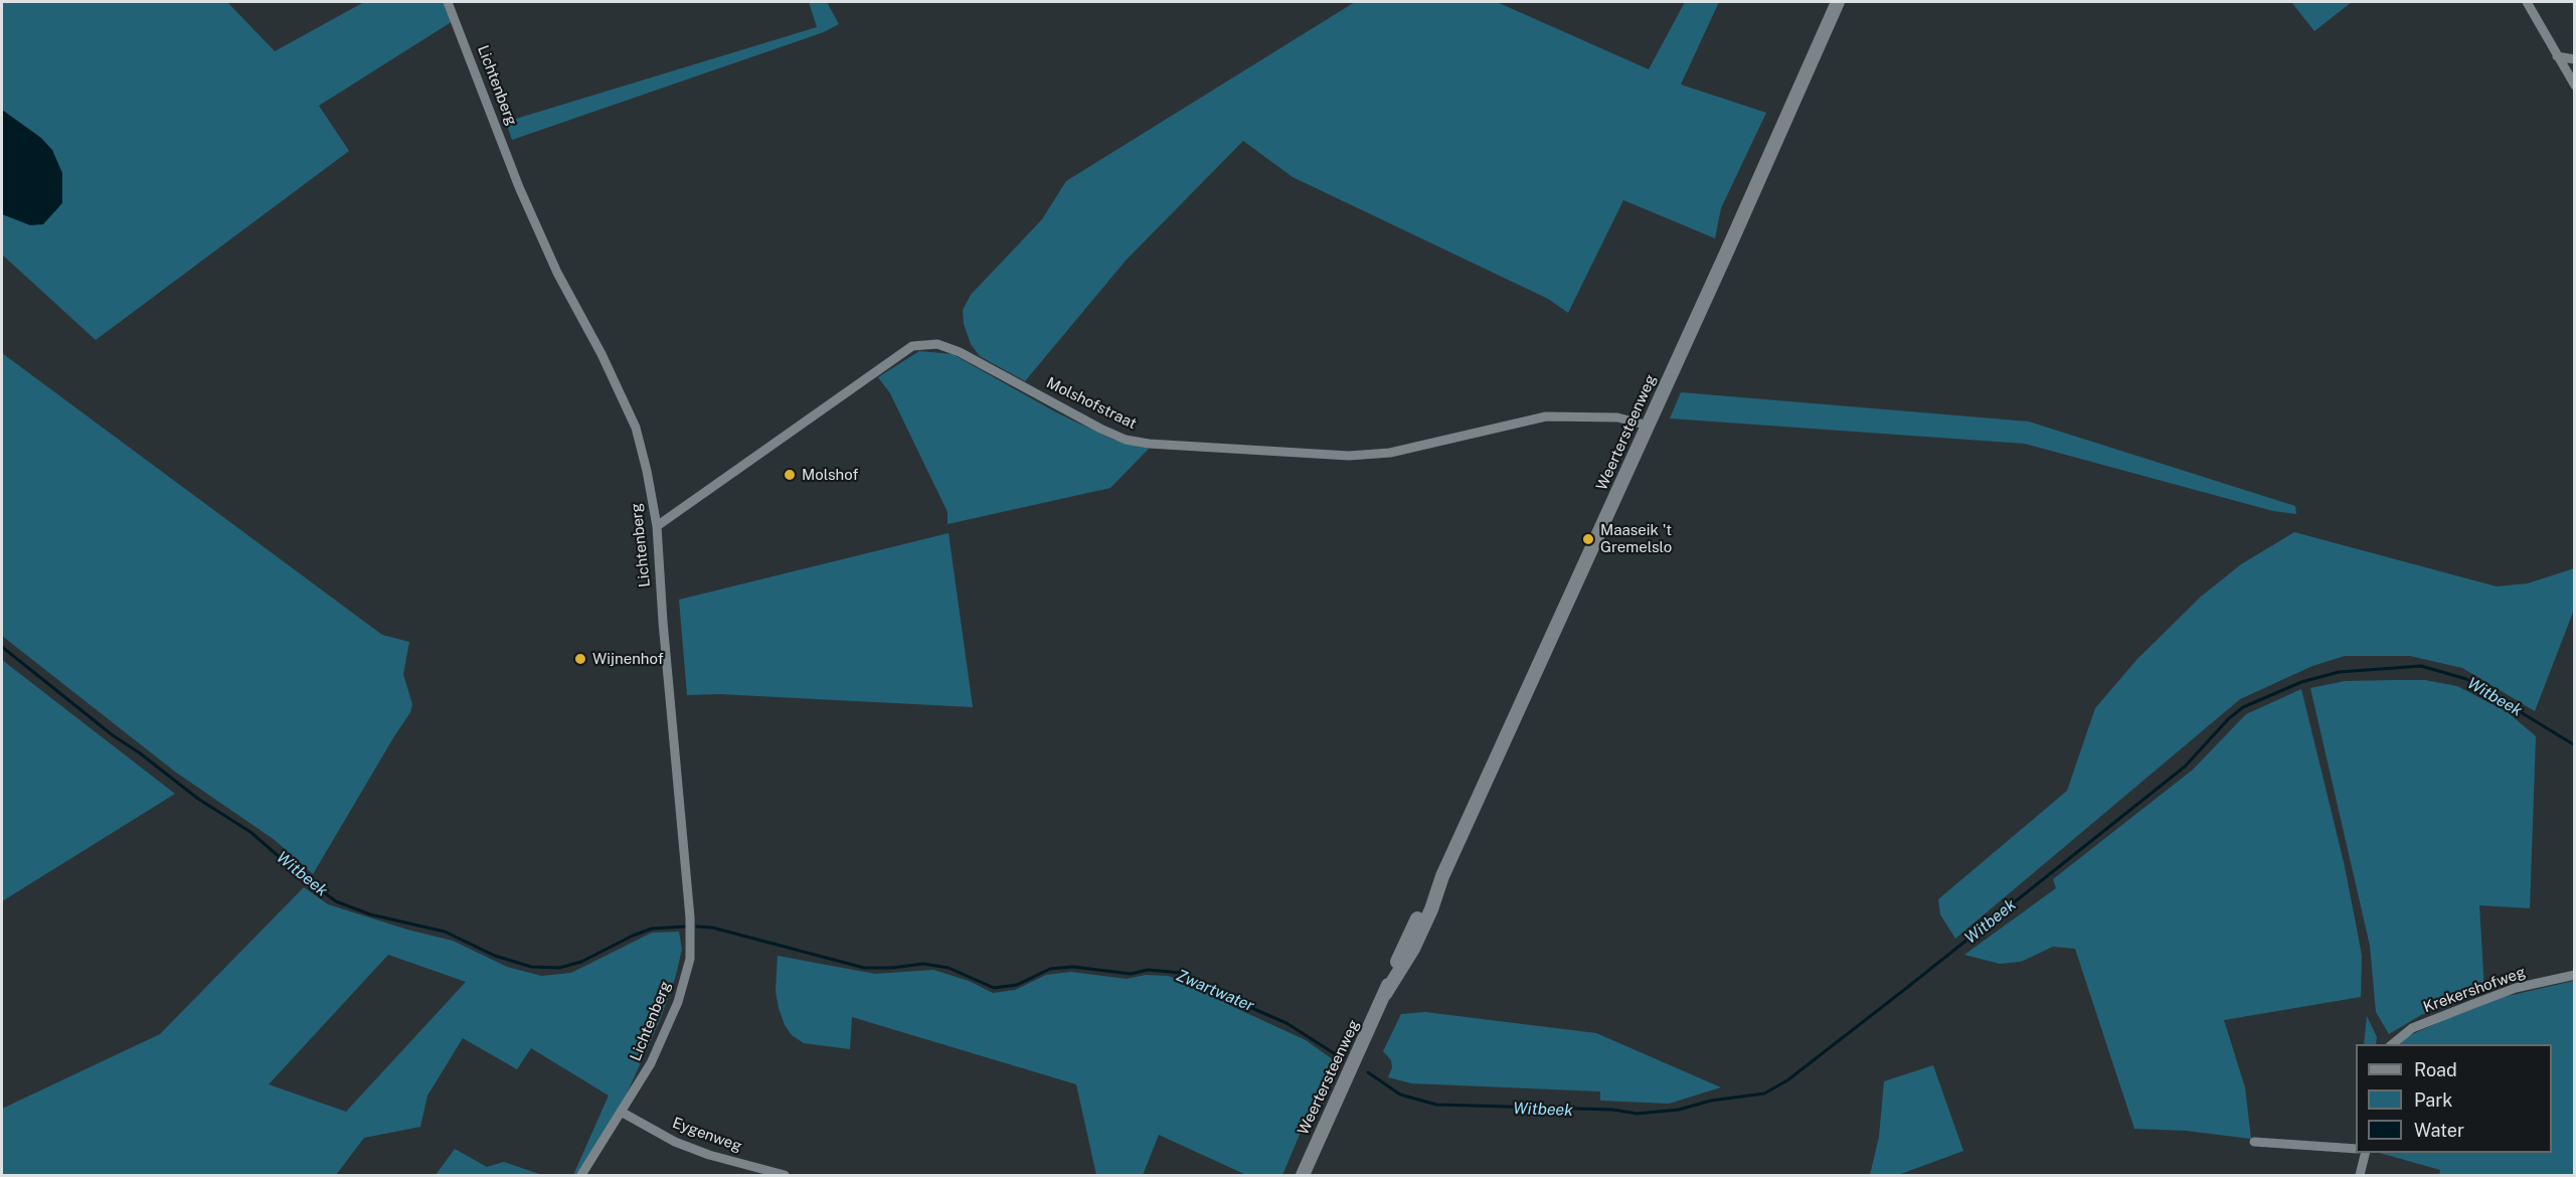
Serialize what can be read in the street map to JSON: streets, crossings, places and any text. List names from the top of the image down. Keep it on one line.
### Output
{"streets":{"main road":["Weertersteenweg"],"street":["Lichtenberg","Molshofstraat","Krekershofweg","Eygenweg"]},"crossings":[["Lichtenberg","Molshofstraat"],["Lichtenberg","Eygenweg"],["Molshofstraat","Weertersteenweg"]],"water":["Witbeek","Zwartwater"],"places":["Molshof","Maaseik 't Gremelslo","Wijnenhof"],"legend":["Road","Park","Water"]}
